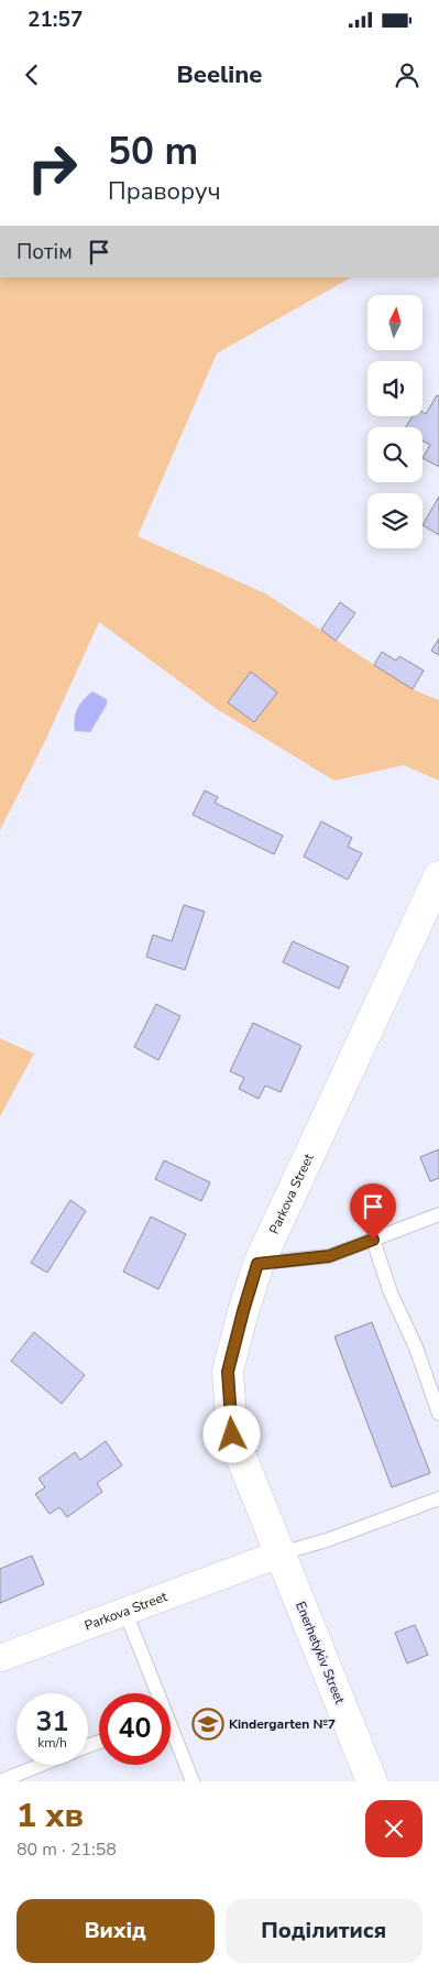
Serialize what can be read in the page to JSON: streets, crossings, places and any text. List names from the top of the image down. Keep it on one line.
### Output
{"streets":{"street":["Parkova Street","Enerhetykiv Street"]},"crossings":[["Parkova Street","Enerhetykiv Street"]],"places":{"school or university":["Kindergarten №7"]},"north":"top","page":{"status":"21:57","header":"Beeline","turn":["50 m","Праворуч"],"then":"Потім","speed":"31 km/h","limit":"40","heading":["1 хв","80 m · 21:58"],"buttons":["Вихід","Поділитися"]}}
